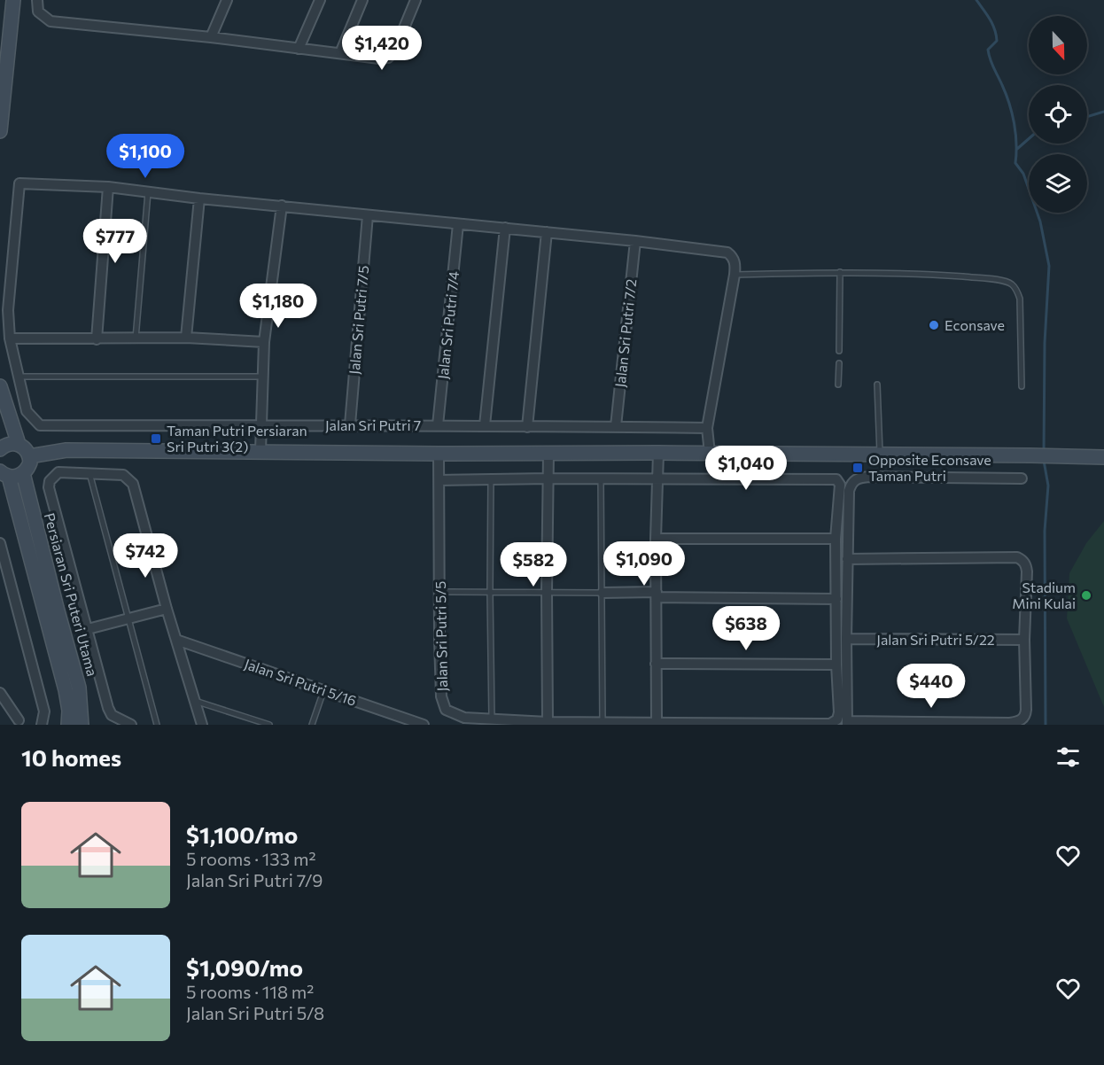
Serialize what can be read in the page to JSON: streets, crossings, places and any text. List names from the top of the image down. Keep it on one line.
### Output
{"streets":{"street":["Jalan Sri Putri 7/5","Jalan Sri Putri 7/4","Jalan Sri Putri 7/2","Jalan Sri Putri 7","Persiaran Sri Puteri Utama","Jalan Sri Putri 5/5","Jalan Sri Putri 5/22","Jalan Sri Putri 5/16"]},"crossings":[["Jalan Sri Putri 7/5","Jalan Sri Putri 7"],["Jalan Sri Putri 7/4","Jalan Sri Putri 7"],["Jalan Sri Putri 7/2","Jalan Sri Putri 7"],["Jalan Sri Putri 5/5","Jalan Sri Putri 5/22"]],"places":{"other":["Econsave","Stadium Mini Kulai"],"transit":["Taman Putri Persiaran Sri Putri 3(2)","Opposite Econsave Taman Putri"]},"north":"bottom","page":{"price":["$1,420","$1,100","$777","$1,180","$1,040","$742","$1,090","$582","$638","$440"],"heading":"10 homes","list":[{"name":"$1,100/mo","note":"5 rooms · 133 m² · Jalan Sri Putri 7/9"},{"name":"$1,090/mo","note":"5 rooms · 118 m² · Jalan Sri Putri 5/8"}]}}
